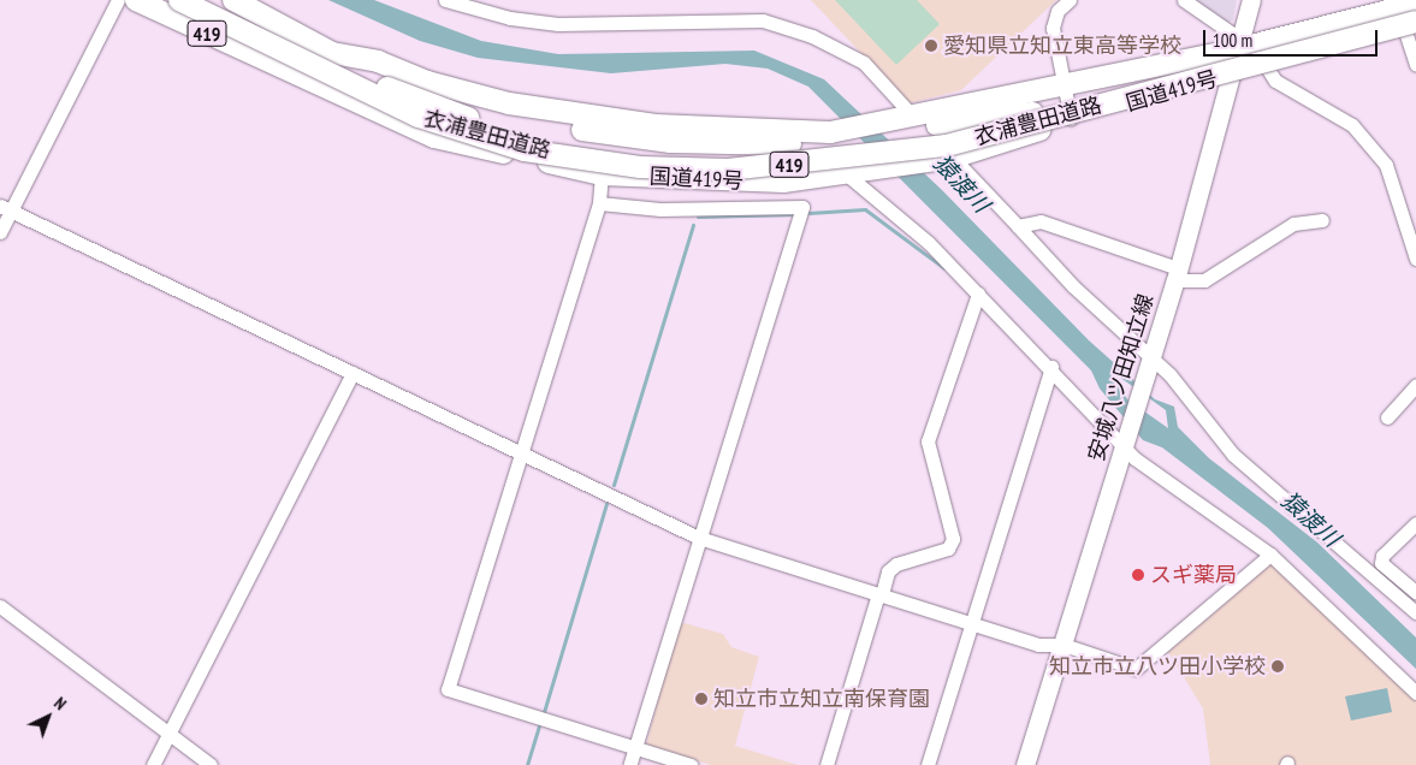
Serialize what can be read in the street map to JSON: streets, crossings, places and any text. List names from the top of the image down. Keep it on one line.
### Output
{"streets":{"highway":["419","国道419号","衣浦豊田道路"],"main road":["安城八ツ田知立線"]},"crossings":[["国道419号","衣浦豊田道路"],["国道419号","安城八ツ田知立線"]],"water":["猿渡川"],"places":["愛知県立知立東高等学校","スギ薬局","知立市立八ツ田小学校","知立市立知立南保育園"],"scale_bar":"100 m","north":"top right"}
